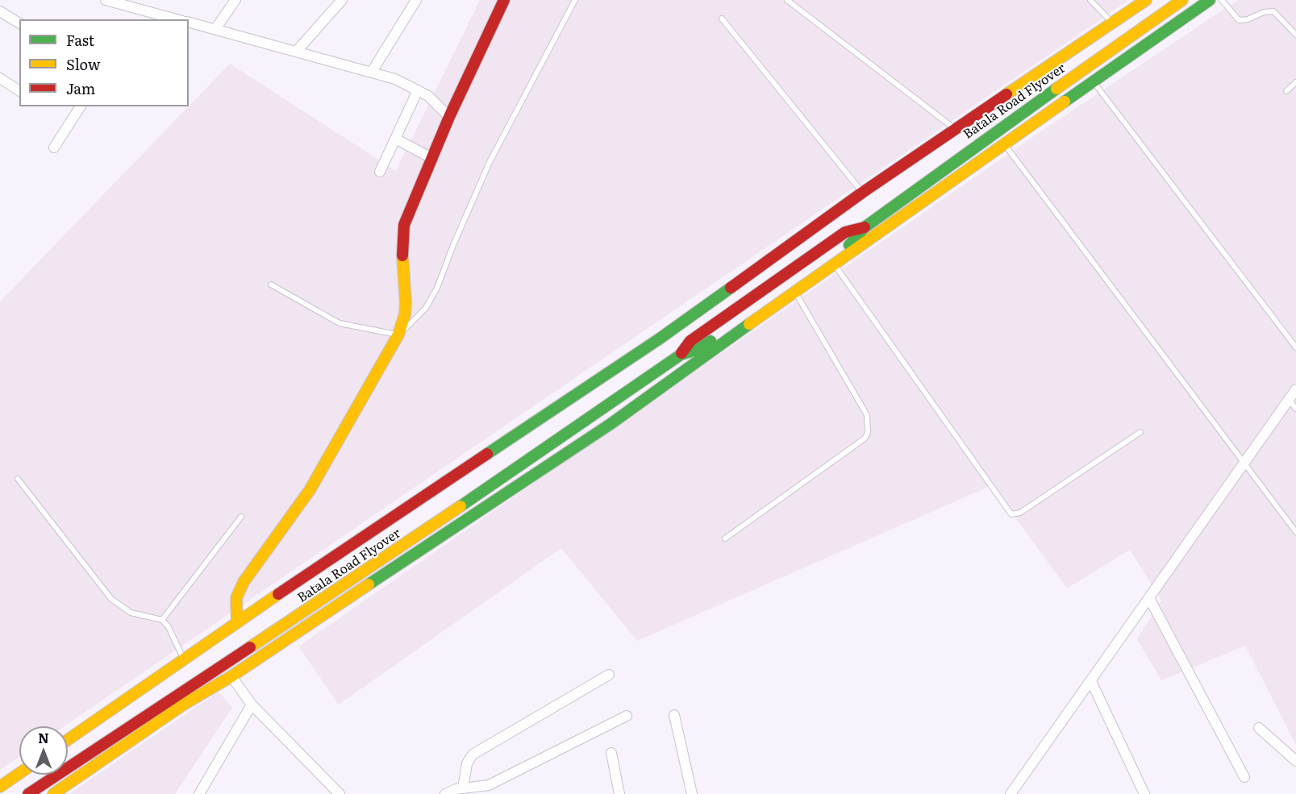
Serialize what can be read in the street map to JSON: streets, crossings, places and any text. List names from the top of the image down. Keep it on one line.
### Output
{"streets":{"main road":["Batala Road Flyover"]},"legend":["Fast","Slow","Jam"],"north":"top"}
